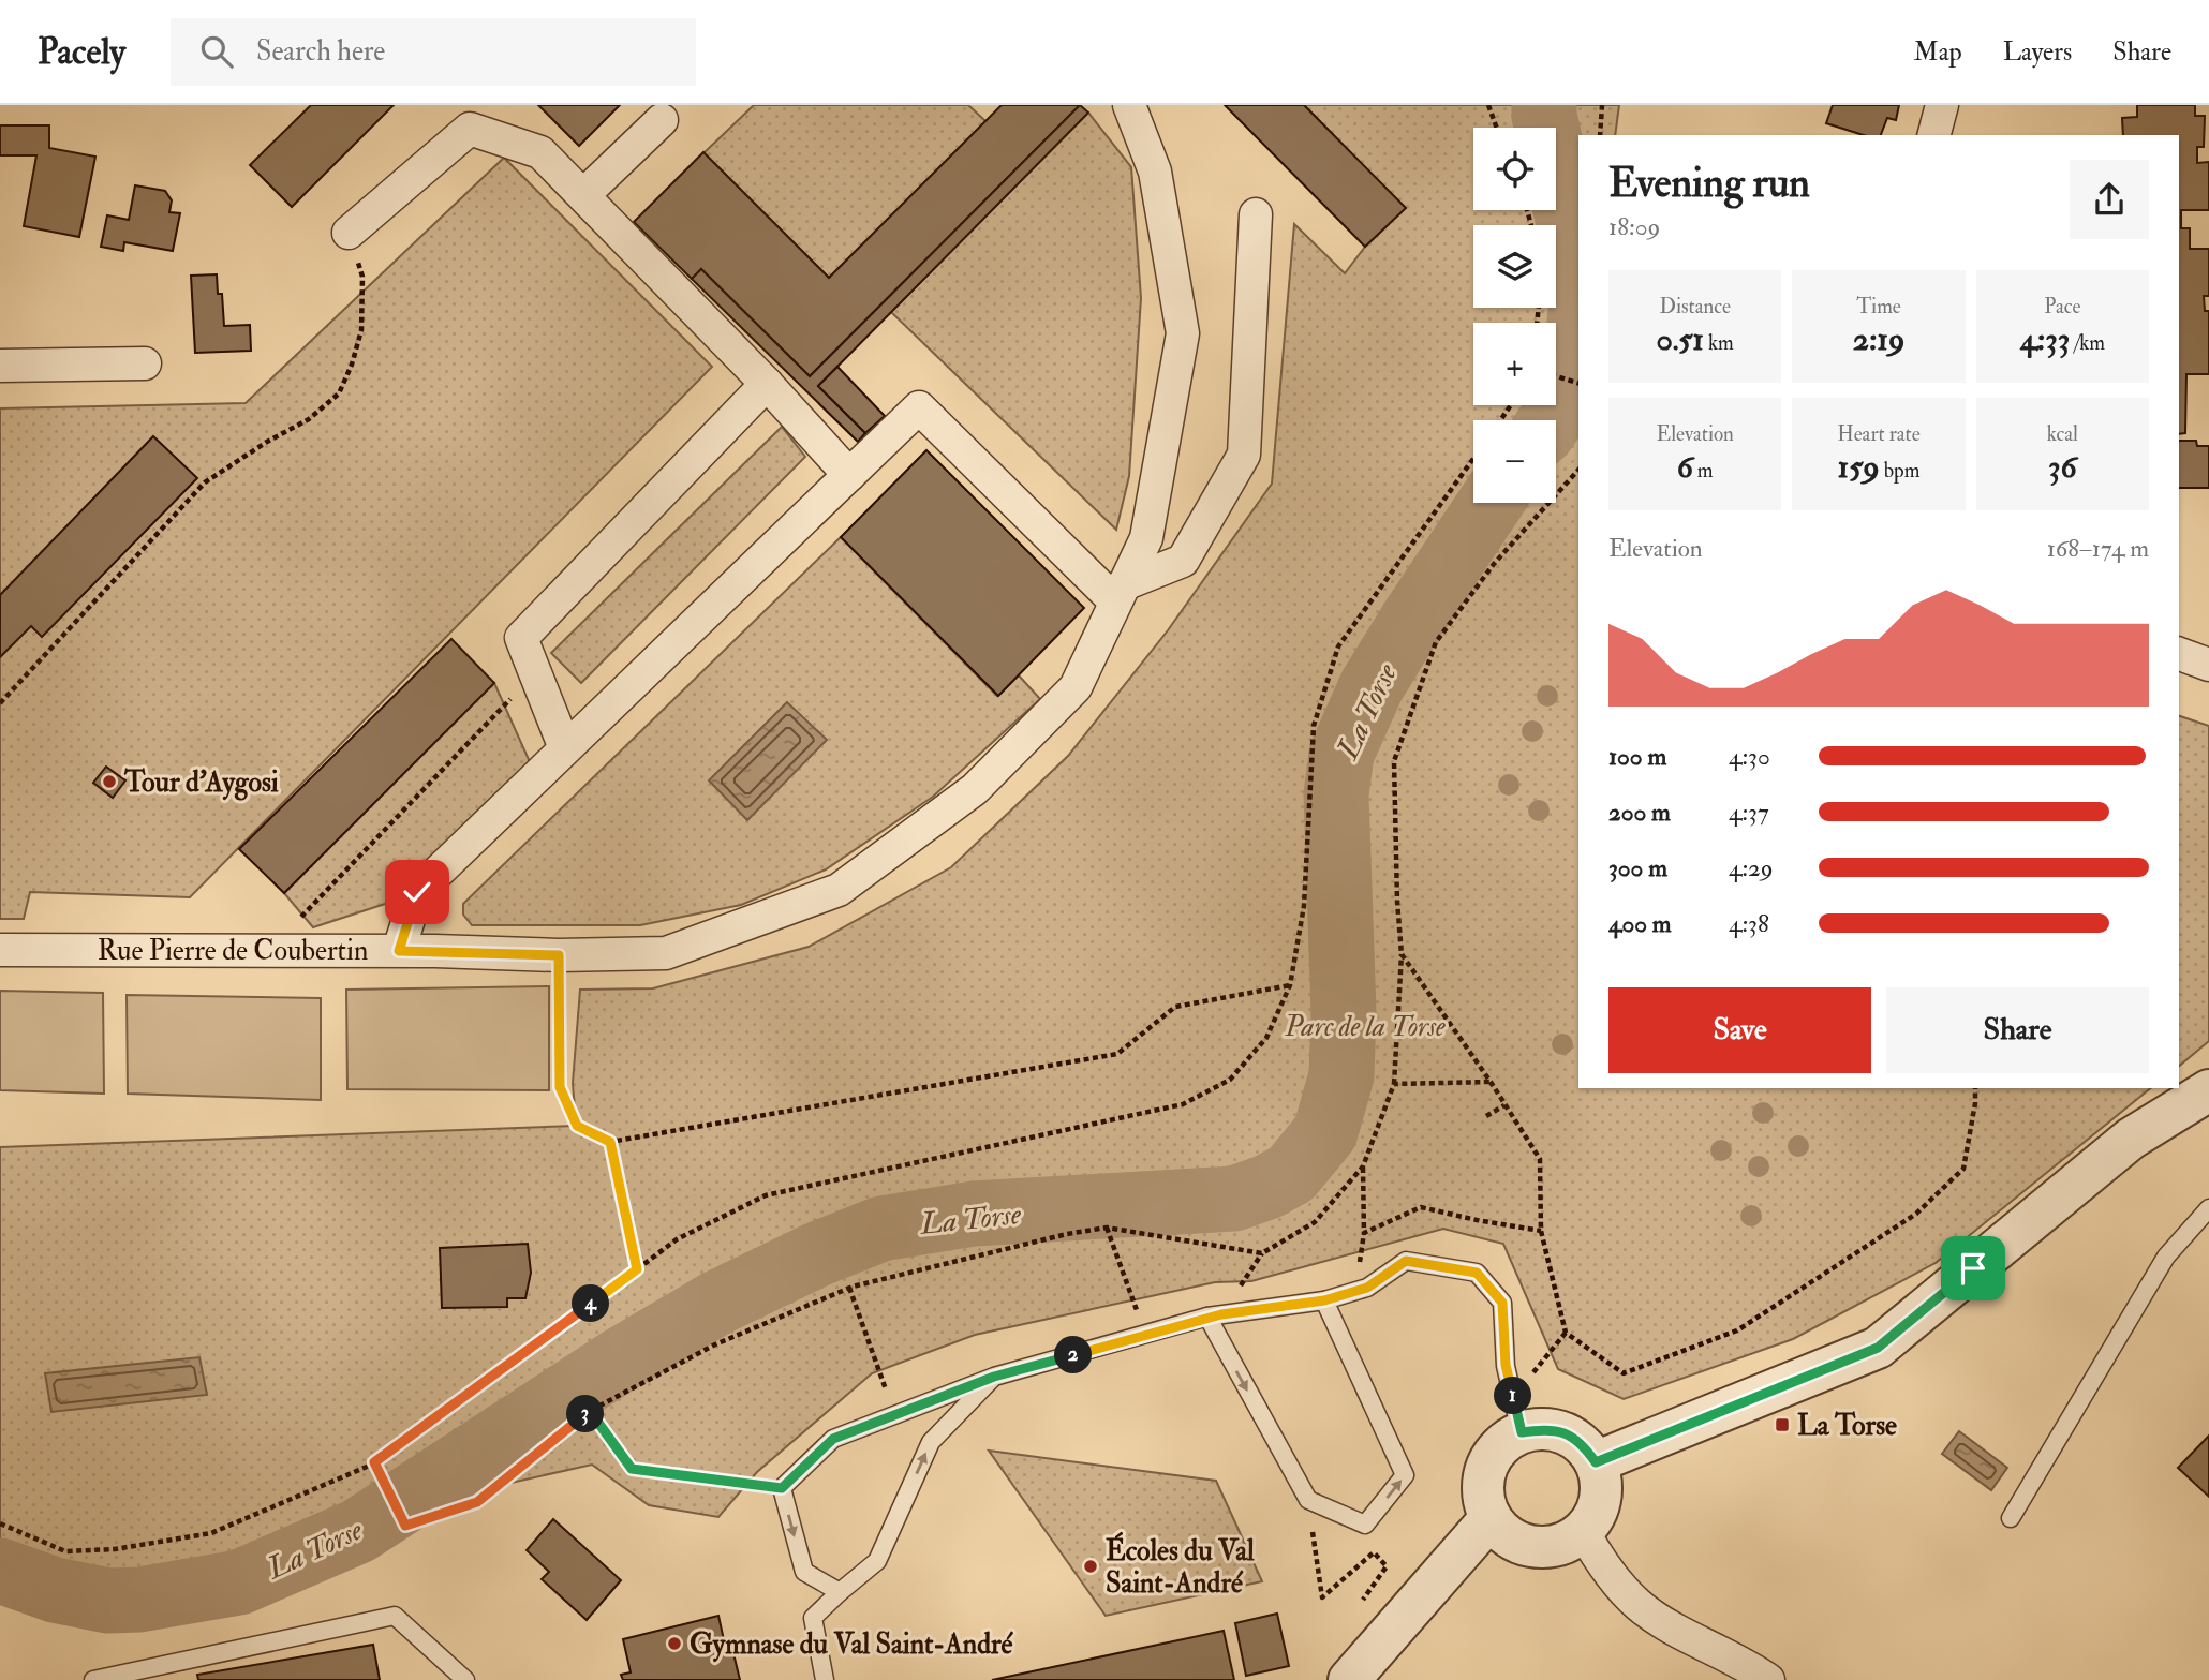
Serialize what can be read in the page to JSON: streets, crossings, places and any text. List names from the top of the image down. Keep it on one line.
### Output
{"streets":{"street":["Rue Pierre de Coubertin"]},"water":["La Torse"],"parks":["Parc de la Torse"],"places":{"other":["Tour d'Aygosi","Écoles du Val Saint-André","Gymnase du Val Saint-André"],"transit":["La Torse"]},"page":{"header":"Pacely","search":"Search here","nav":["Map","Layers","Share"],"map_buttons":["+","−"],"heading":["Evening run","18:09"],"stats":[["Distance","0.51 km"],["Time","2:19"],["Pace","4:33 /km"],["Elevation","6 m"],["Heart rate","159 bpm"],["kcal","36"]],"chart":["Elevation","168–174 m"],"list":[{"name":"100 m","note":"4:30"},{"name":"200 m","note":"4:37"},{"name":"300 m","note":"4:29"},{"name":"400 m","note":"4:38"}],"buttons":["Save","Share"],"pins":["4","2","1","3"]}}
